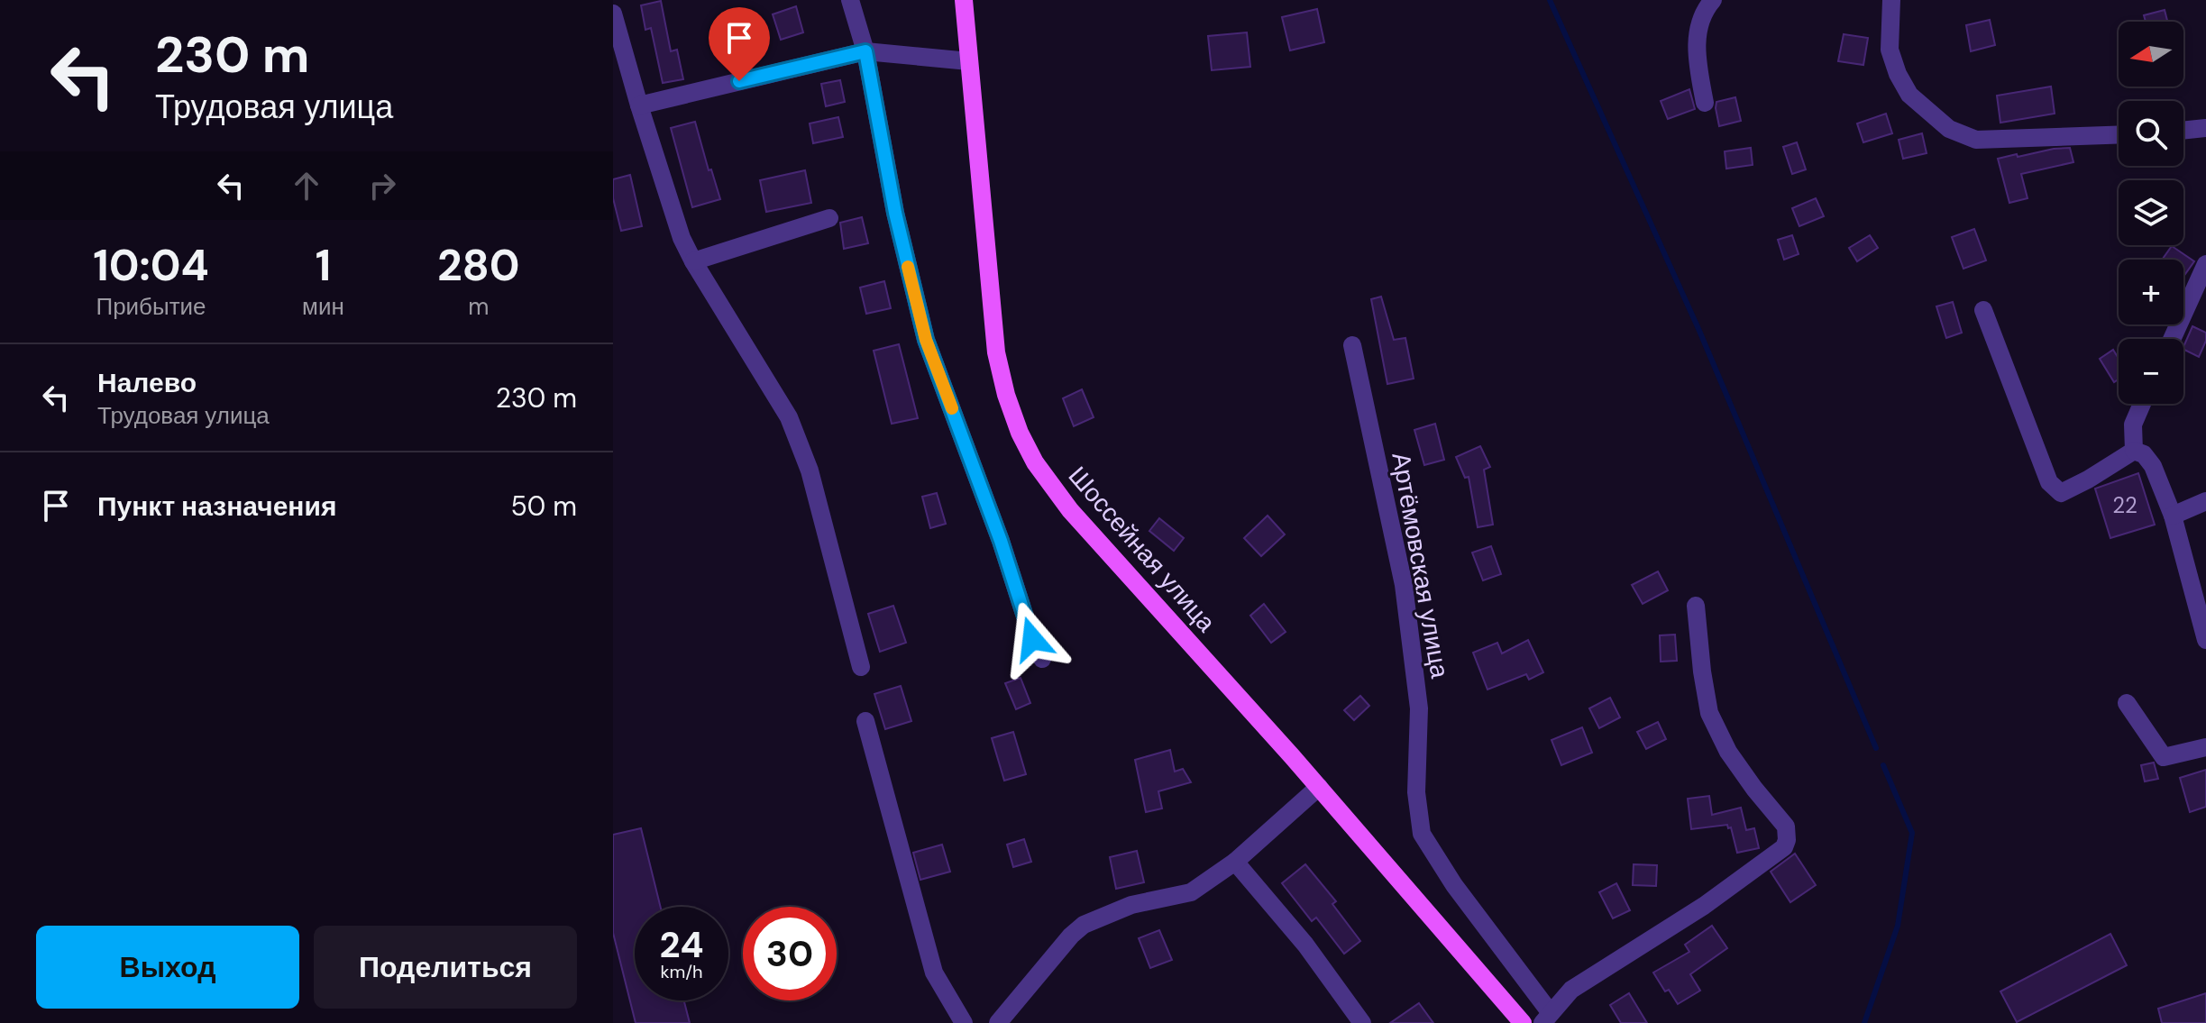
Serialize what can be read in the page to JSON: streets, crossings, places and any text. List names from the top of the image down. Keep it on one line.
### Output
{"streets":{"main road":["Шоссейная улица"],"street":["Артёмовская улица"]},"house_numbers":["22"],"north":"left","page":{"turn":["230 m","Трудовая улица"],"map_buttons":["+","−"],"eta":["10:04","Прибытие","1","мин","280","m"],"list":[{"name":"Налево","note":"Трудовая улица","value":"230 m"},{"name":"Пункт назначения","value":"50 m"}],"speed":"24 km/h","limit":"30","buttons":["Выход","Поделиться"]}}
